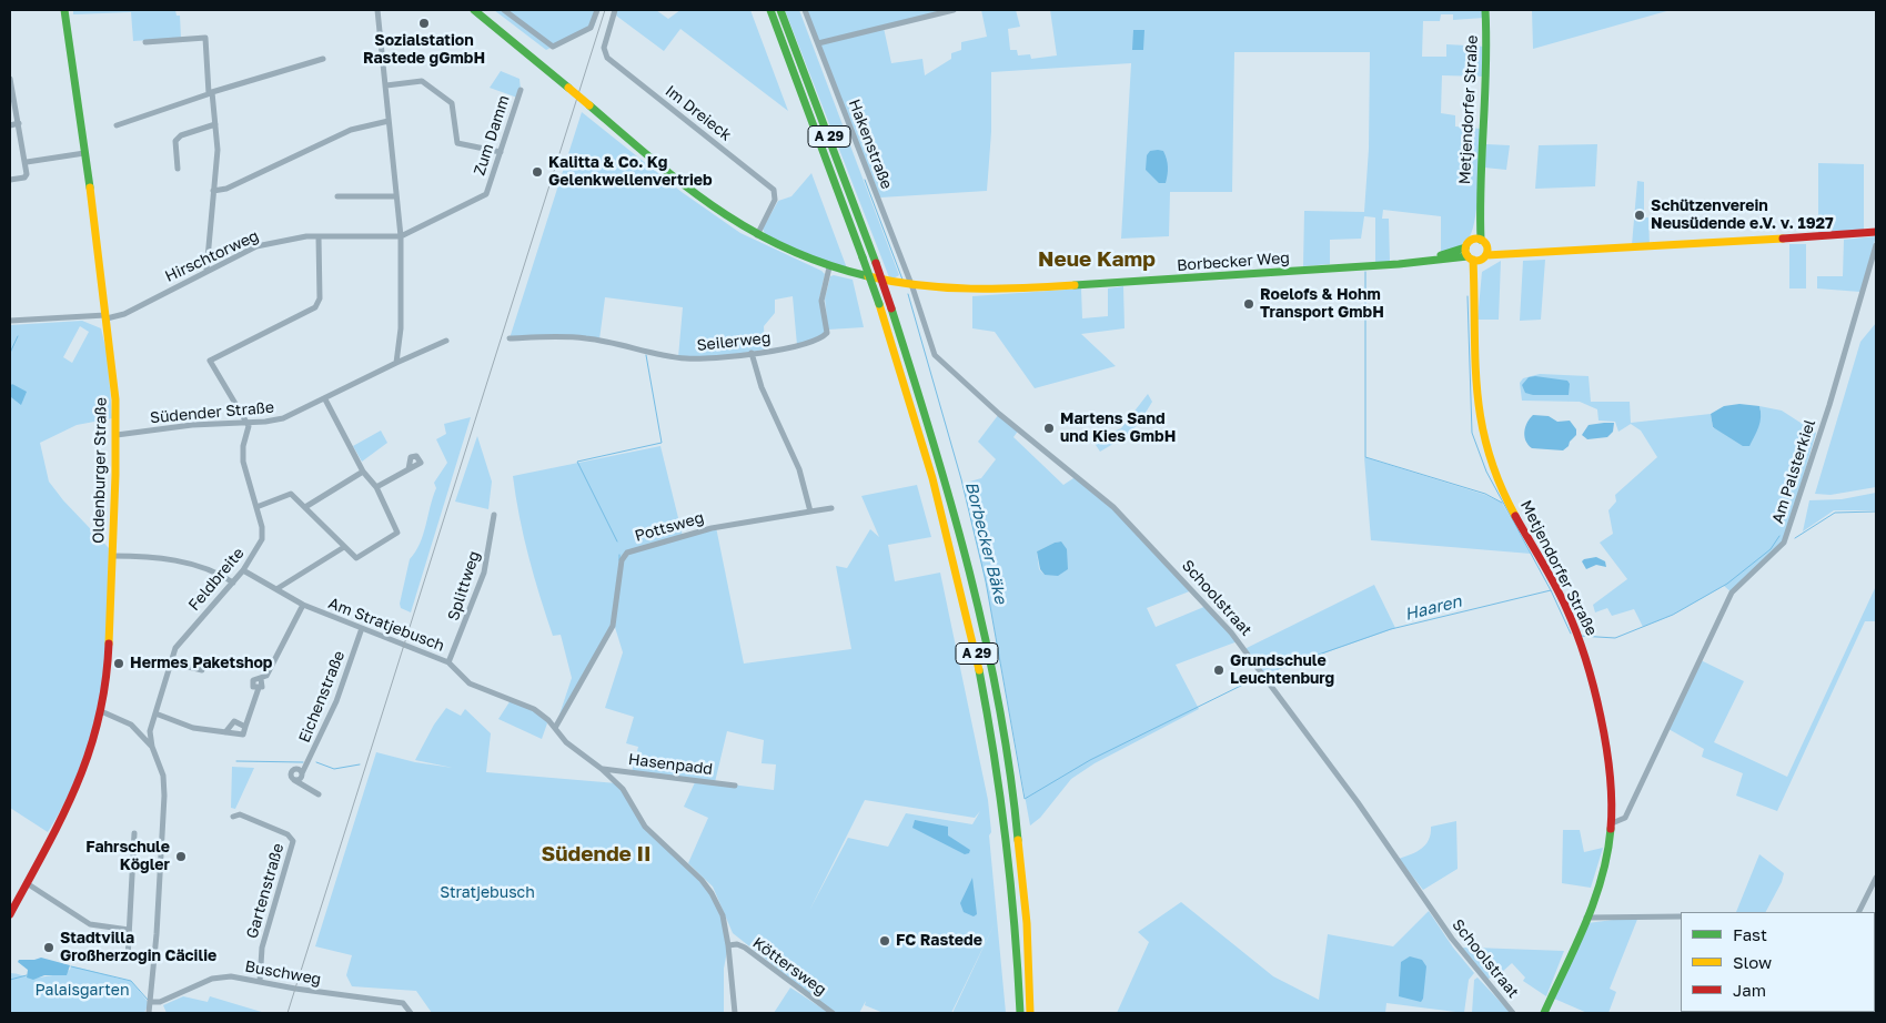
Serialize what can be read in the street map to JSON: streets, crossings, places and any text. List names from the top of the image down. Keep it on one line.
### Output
{"streets":{"main road":["Metjendorfer Straße","A 29","Borbecker Weg","Oldenburger Straße"],"street":["Im Dreieck","Zum Damm","Hakenstraße","Hirschtorweg","Seilerweg","Südender Straße","Am Palsterkiel","Pottsweg","Feldbreite","Splittweg","Schoolstraat","Am Stratjebusch","Eichenstraße","Hasenpadd","Gartenstraße","Köttersweg","Buschweg"]},"crossings":[["Metjendorfer Straße","Borbecker Weg"],["Metjendorfer Straße","Am Palsterkiel"],["Im Dreieck","Borbecker Weg"],["Zum Damm","Hirschtorweg"],["Hakenstraße","Borbecker Weg"],["Hakenstraße","Schoolstraat"],["Hirschtorweg","Oldenburger Straße"],["Borbecker Weg","Seilerweg"],["Borbecker Weg","Schoolstraat"],["Südender Straße","Oldenburger Straße"],["Südender Straße","Feldbreite"],["Oldenburger Straße","Feldbreite"],["Pottsweg","Am Stratjebusch"],["Feldbreite","Am Stratjebusch"],["Feldbreite","Buschweg"],["Splittweg","Am Stratjebusch"],["Am Stratjebusch","Eichenstraße"],["Am Stratjebusch","Hasenpadd"],["Am Stratjebusch","Köttersweg"],["Gartenstraße","Buschweg"]],"districts":["Neue Kamp","Südende II"],"water":["Borbecker Bäke","Haaren"],"parks":["Stratjebusch","Palaisgarten"],"places":["Sozialstation Rastede gGmbH","Kalitta & Co. Kg Gelenkwellenvertrieb","Schützenverein Neusüdende e.V. v. 1927","Roelofs & Hohm Transport GmbH","Martens Sand und Kies GmbH","Hermes Paketshop","Grundschule Leuchtenburg","Fahrschule Kögler","FC Rastede","Stadtvilla Großherzogin Cäcilie"],"legend":["Fast","Slow","Jam"]}
